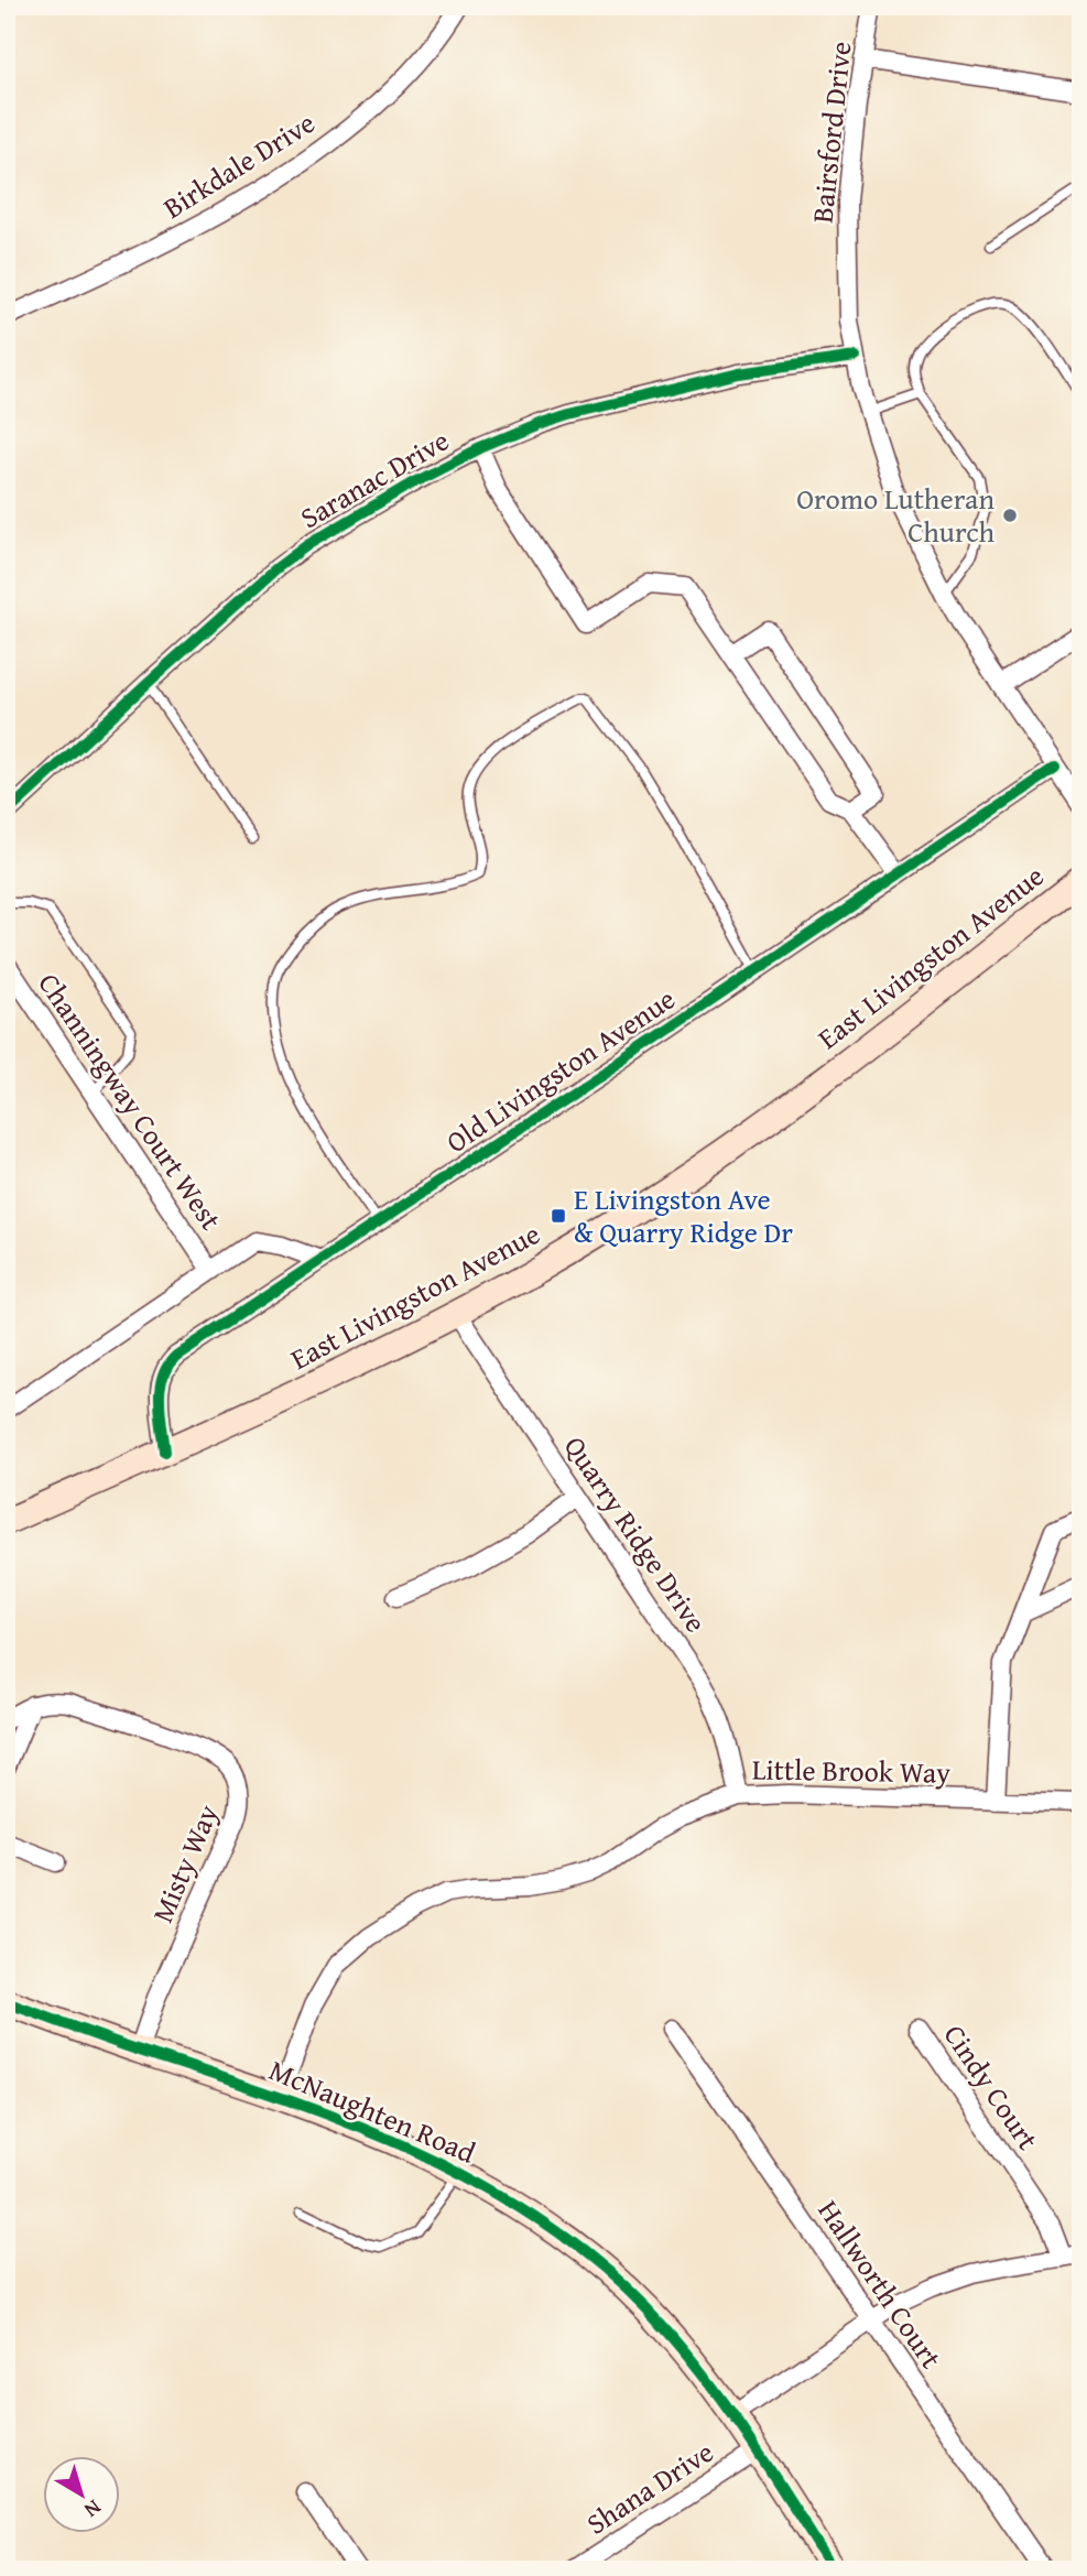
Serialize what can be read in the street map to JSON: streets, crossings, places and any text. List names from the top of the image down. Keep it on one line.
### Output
{"streets":{"main road":["East Livingston Avenue","McNaughten Road"],"street":["Bairsford Drive","Birkdale Drive","Saranac Drive","Old Livingston Avenue","Channingway Court West","Quarry Ridge Drive","Little Brook Way","Misty Way","Cindy Court","Hallworth Court","Shana Drive"]},"crossings":[["Bairsford Drive","Saranac Drive"],["Bairsford Drive","Old Livingston Avenue"],["East Livingston Avenue","Old Livingston Avenue"],["East Livingston Avenue","Quarry Ridge Drive"],["Quarry Ridge Drive","Little Brook Way"],["Little Brook Way","McNaughten Road"],["Misty Way","McNaughten Road"],["McNaughten Road","Shana Drive"]],"places":{"other":["Oromo Lutheran Church"],"transit":["E Livingston Ave & Quarry Ridge Dr"]},"north":"bottom right"}
